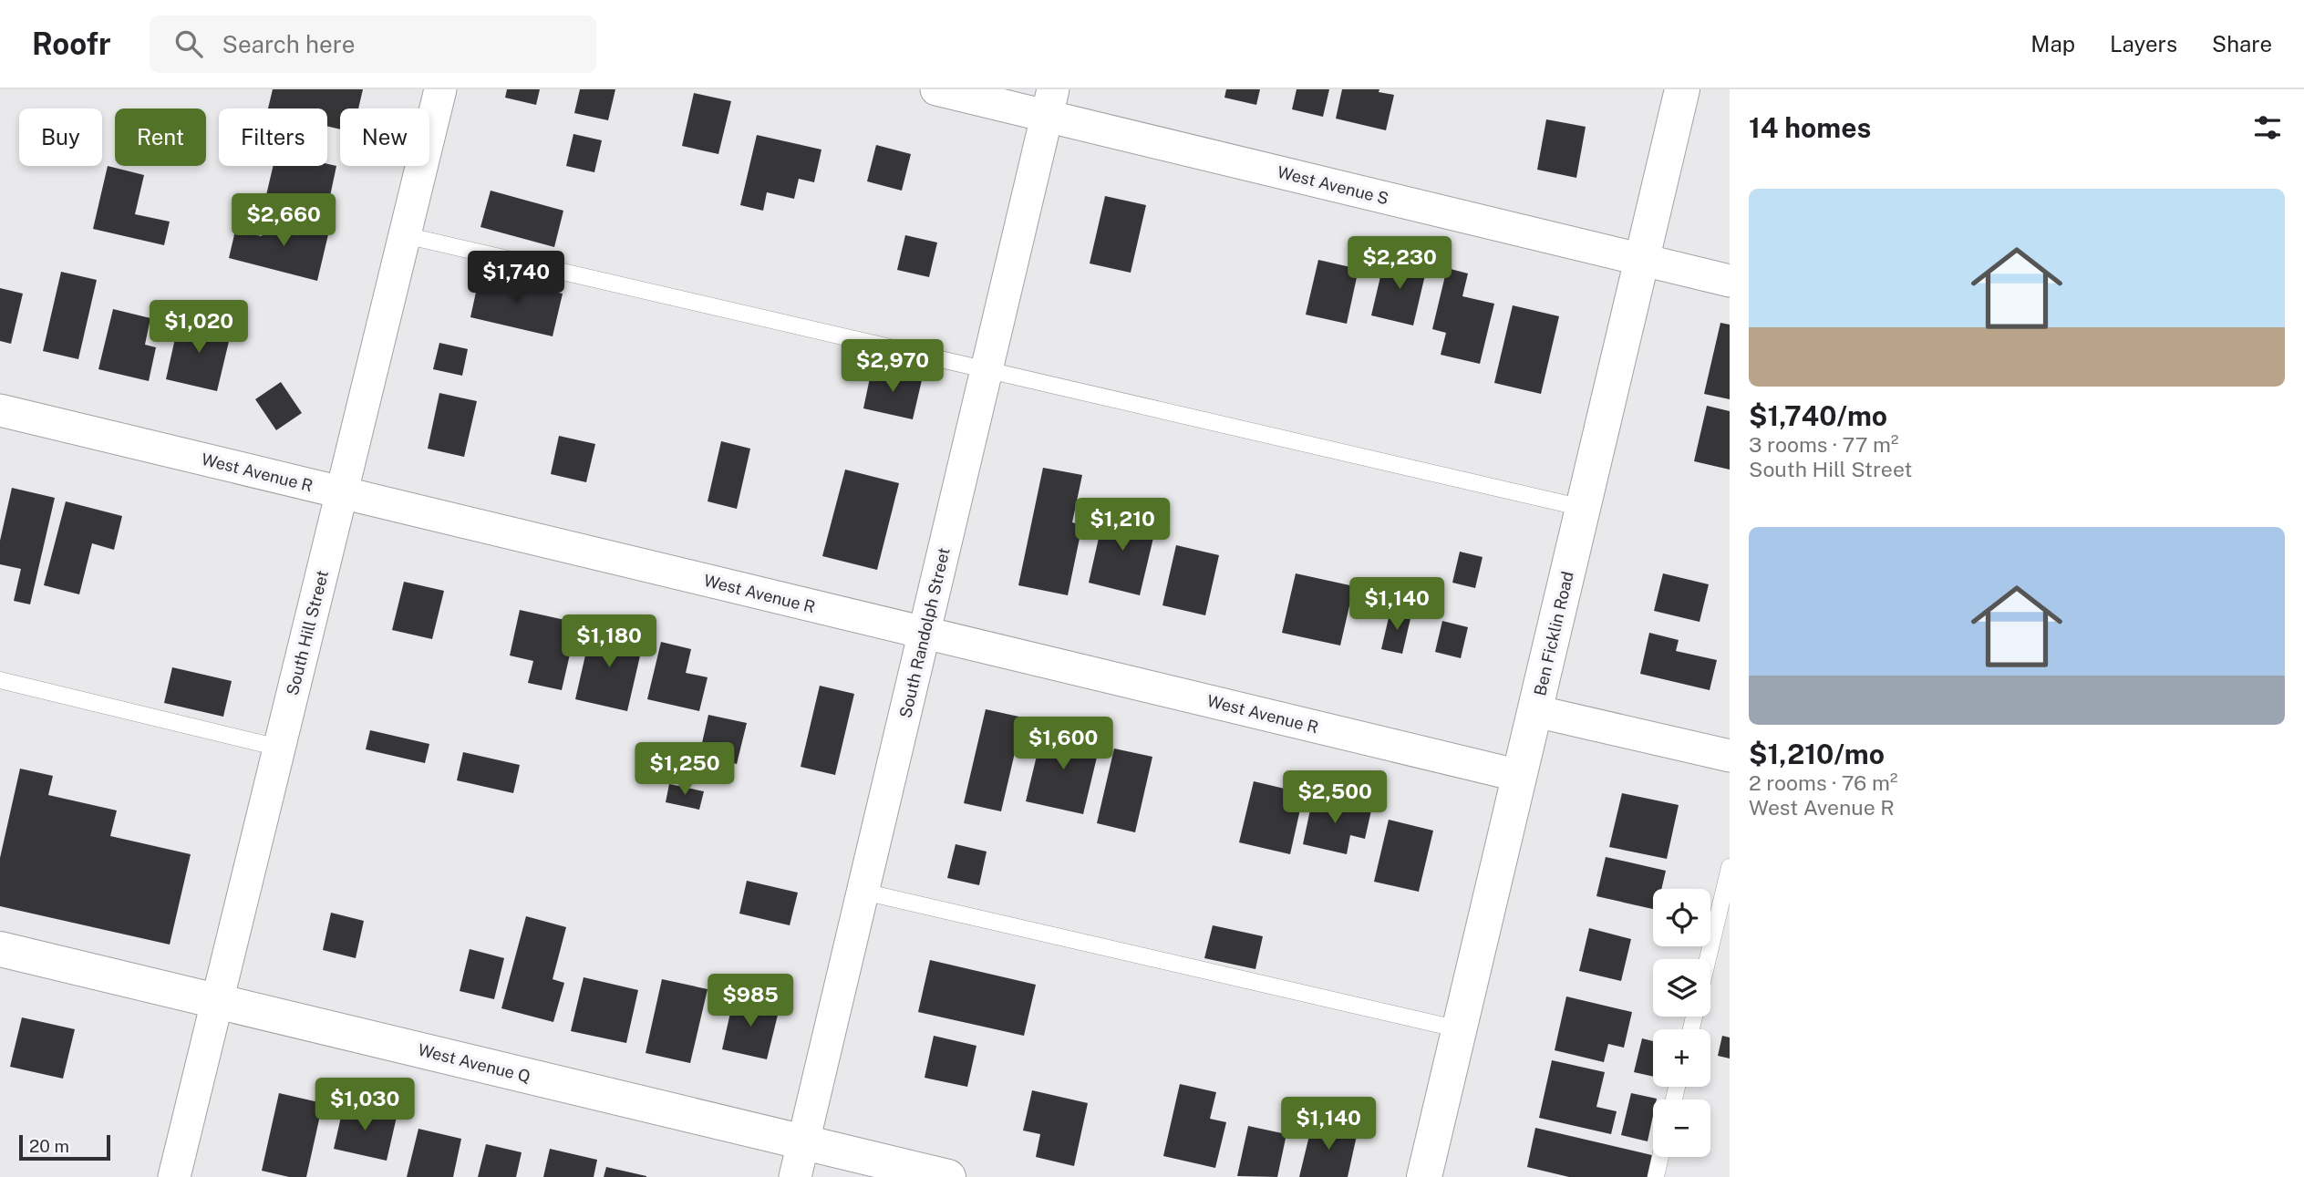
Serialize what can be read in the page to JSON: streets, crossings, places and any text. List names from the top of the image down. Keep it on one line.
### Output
{"streets":{"street":["West Avenue S","West Avenue R","South Hill Street","South Randolph Street","Ben Ficklin Road","West Avenue Q"]},"crossings":[["West Avenue S","South Randolph Street"],["West Avenue S","Ben Ficklin Road"],["West Avenue R","South Hill Street"],["West Avenue R","South Randolph Street"],["West Avenue R","Ben Ficklin Road"],["South Hill Street","West Avenue Q"],["South Randolph Street","West Avenue Q"]],"scale_bar":"20 m","page":{"header":"Roofr","search":"Search here","nav":["Map","Layers","Share"],"heading":"14 homes","chip":["Buy","Rent","Filters","New"],"list":[{"name":"$1,740/mo","note":"3 rooms · 77 m² · South Hill Street"},{"name":"$1,210/mo","note":"2 rooms · 76 m² · West Avenue R"}],"price":["$2,660","$2,230","$1,740","$1,020","$2,970","$1,210","$1,140","$1,180","$1,600","$1,250","$2,500","$985","$1,030","$1,140"],"map_buttons":["+","−"],"scale":"20 m"}}
